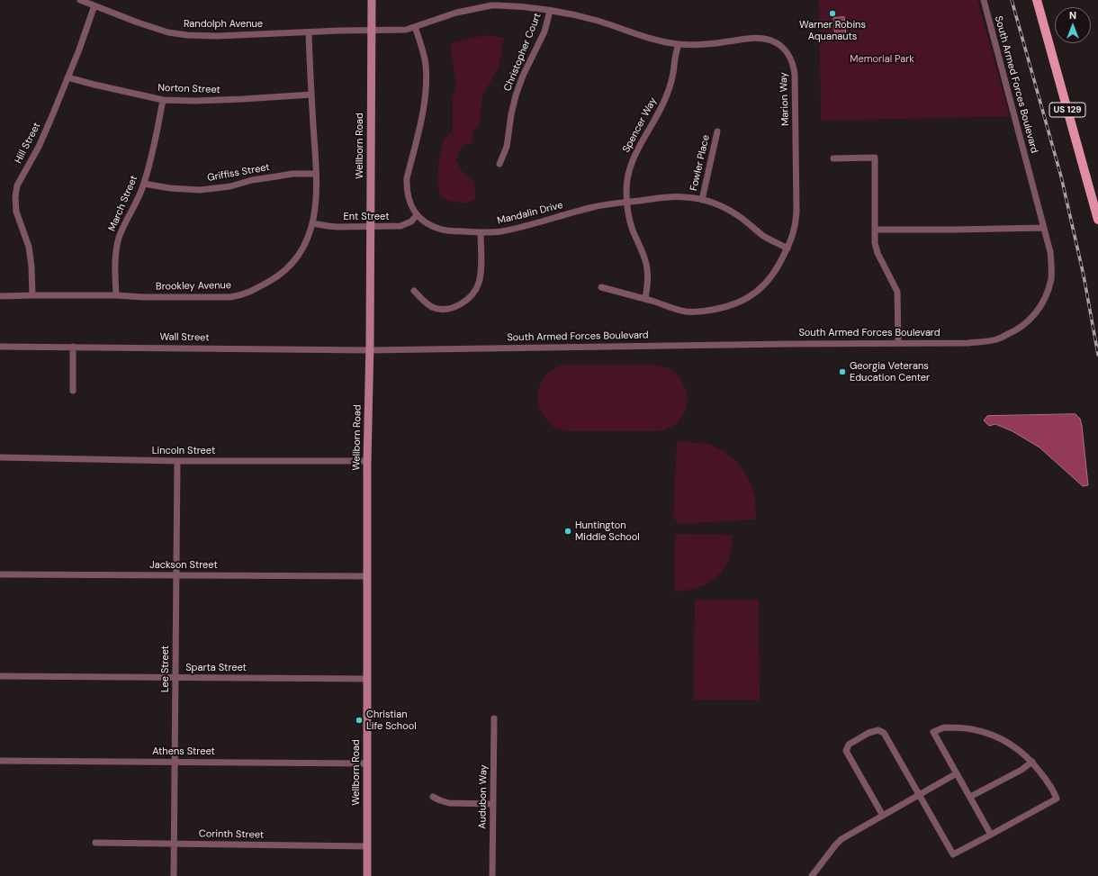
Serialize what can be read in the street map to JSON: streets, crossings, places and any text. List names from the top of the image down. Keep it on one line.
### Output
{"streets":{"main road":["US 129"],"street":["Randolph Avenue","Christopher Court","South Armed Forces Boulevard","Norton Street","Marion Way","Spencer Way","Hill Street","Wellborn Road","Fowler Place","Griffiss Street","March Street","Mandalin Drive","Ent Street","Brookley Avenue","Wall Street","Lincoln Street","Jackson Street","Sparta Street","Lee Street","Athens Street","Audubon Way","Corinth Street"]},"crossings":[["Randolph Avenue","Marion Way"],["Randolph Avenue","Hill Street"],["Randolph Avenue","Wellborn Road"],["Randolph Avenue","Brookley Avenue"],["Christopher Court","Marion Way"],["South Armed Forces Boulevard","Wellborn Road"],["South Armed Forces Boulevard","Wall Street"],["Norton Street","Hill Street"],["Norton Street","March Street"],["Norton Street","Brookley Avenue"],["Marion Way","Spencer Way"],["Marion Way","Wellborn Road"],["Marion Way","Mandalin Drive"],["Spencer Way","Mandalin Drive"],["Hill Street","Brookley Avenue"],["Wellborn Road","Ent Street"],["Wellborn Road","Wall Street"],["Wellborn Road","Lincoln Street"],["Wellborn Road","Jackson Street"],["Wellborn Road","Sparta Street"],["Wellborn Road","Athens Street"],["Wellborn Road","Corinth Street"],["Fowler Place","Mandalin Drive"],["Griffiss Street","March Street"],["Griffiss Street","Brookley Avenue"],["March Street","Brookley Avenue"],["Mandalin Drive","Ent Street"],["Ent Street","Brookley Avenue"],["Lincoln Street","Lee Street"],["Jackson Street","Lee Street"],["Sparta Street","Lee Street"],["Lee Street","Athens Street"],["Lee Street","Corinth Street"]],"parks":["Memorial Park"],"places":["Warner Robins Aquanauts","Georgia Veterans Education Center","Huntington Middle School","Christian Life School"],"north":"top"}
